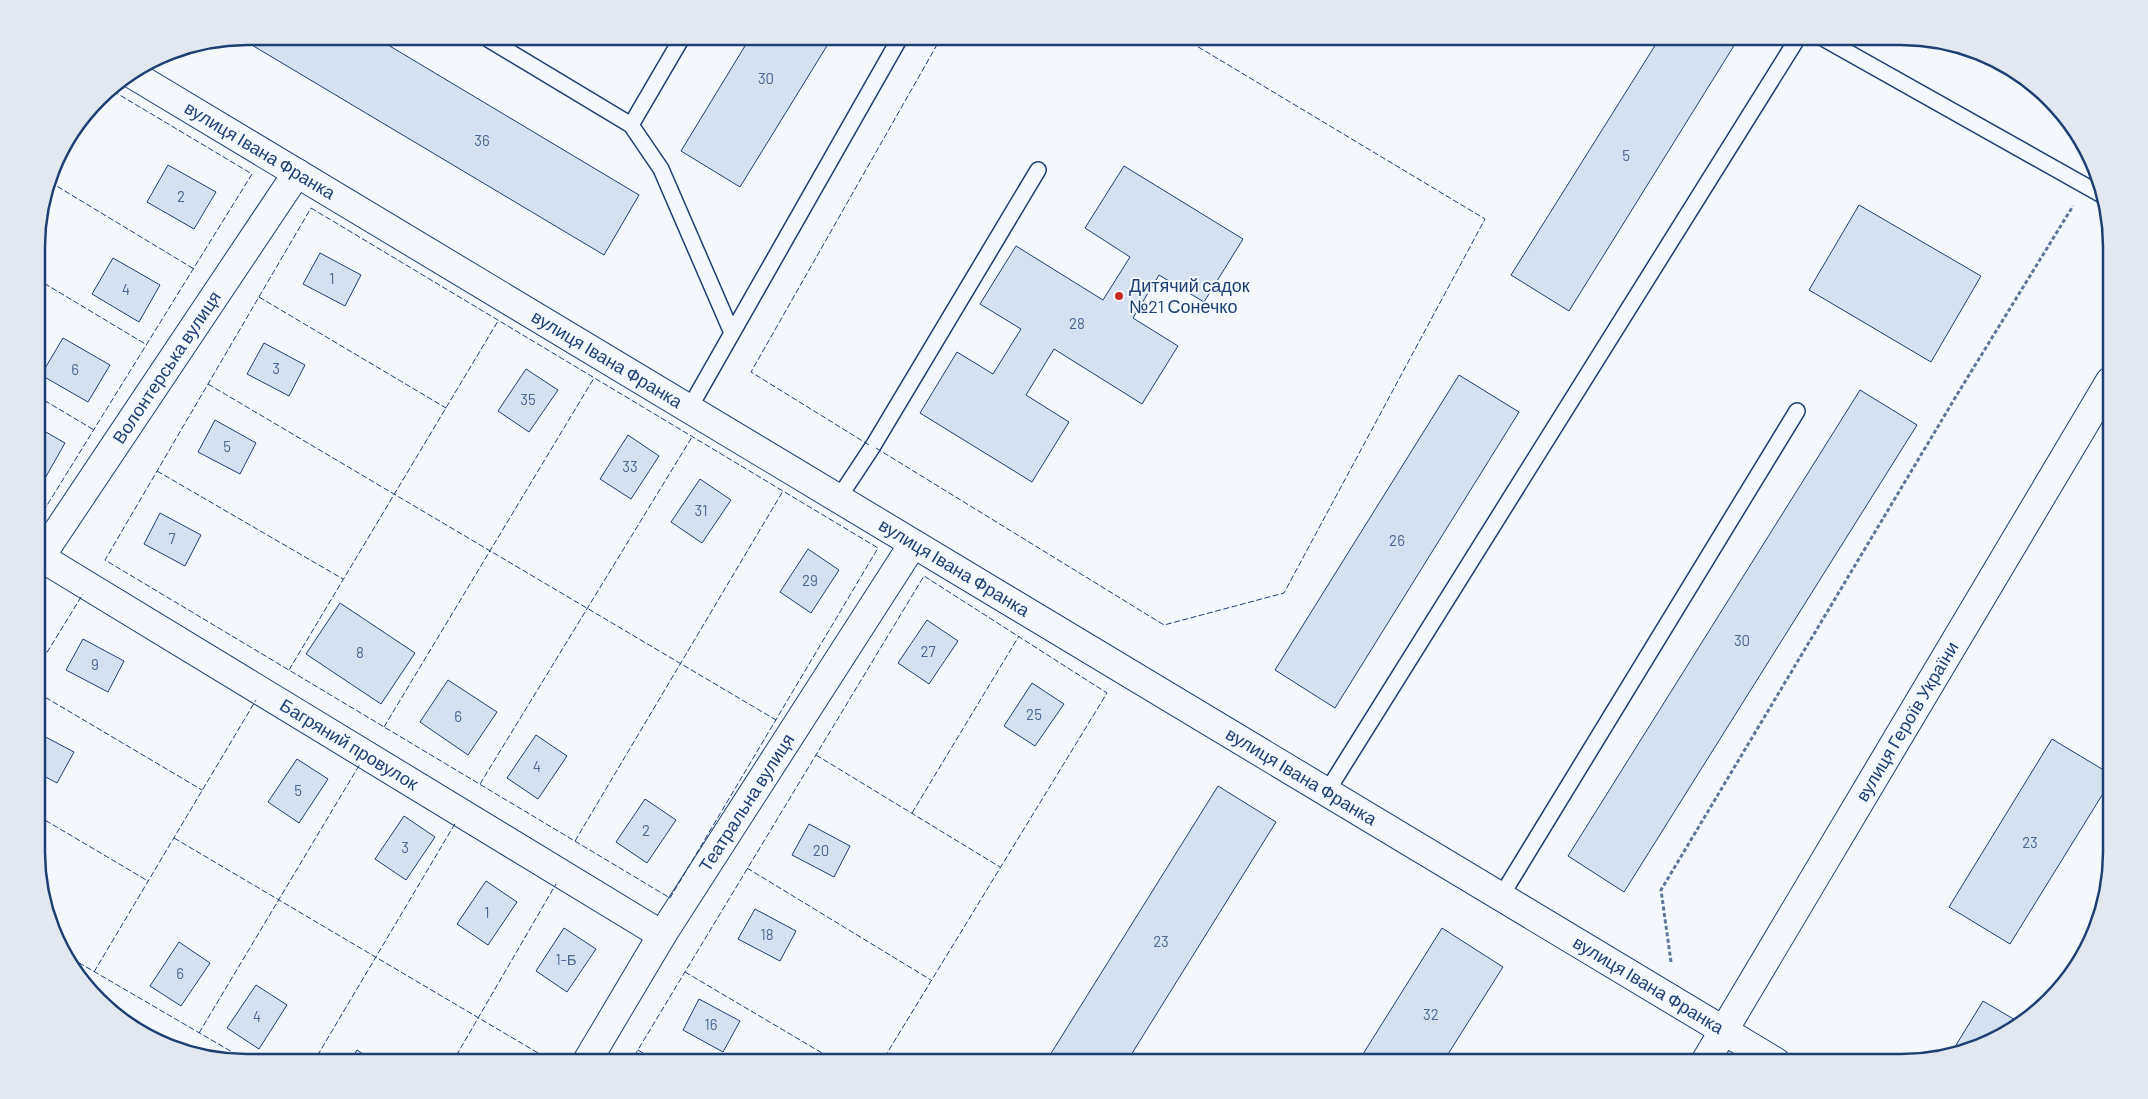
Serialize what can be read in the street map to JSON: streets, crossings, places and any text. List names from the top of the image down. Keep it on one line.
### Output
{"streets":{"street":["вулиця Івана Франка","Волонтерська вулиця","вулиця Героїв України","Багряний провулок","Театральна вулиця"]},"crossings":[["вулиця Івана Франка","Волонтерська вулиця"],["вулиця Івана Франка","вулиця Героїв України"],["вулиця Івана Франка","Театральна вулиця"],["Багряний провулок","Театральна вулиця"]],"places":["Дитячий садок №21 Сонечко"],"house_numbers":["30","36","5","2","1","4","28","3","6","35","5","33","31","7","26","29","30","27","8","9","25","6","4","5","2","23","3","20","1","18","23","1-Б","6","32","4","16"]}
